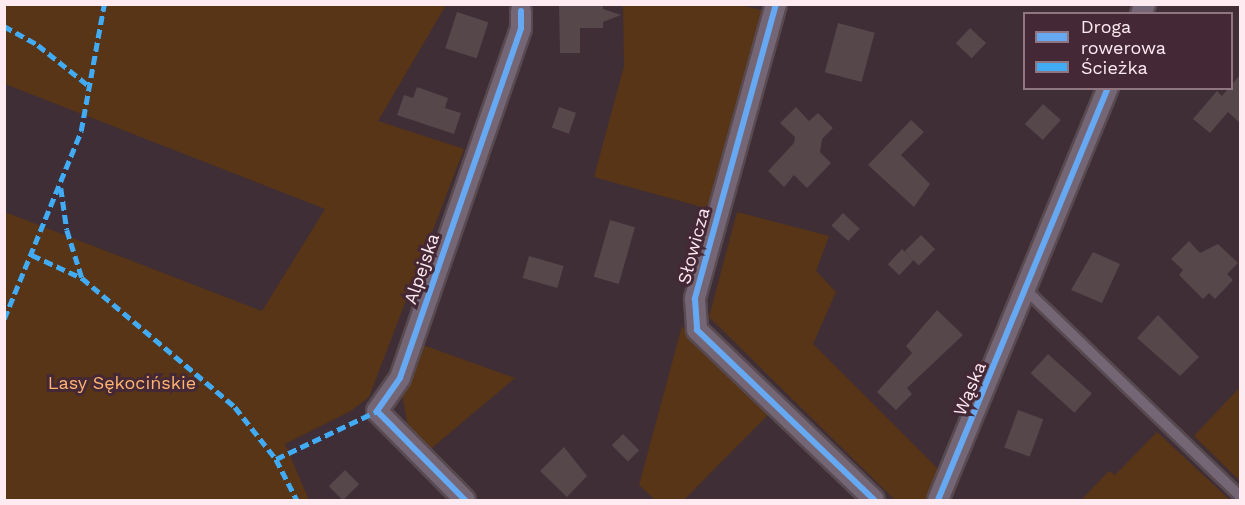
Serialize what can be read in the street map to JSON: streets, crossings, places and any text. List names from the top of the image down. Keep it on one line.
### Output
{"streets":{"street":["Słowicza","Alpejska","Wąska"]},"parks":["Lasy Sękocińskie"],"legend":["Droga rowerowa","Ścieżka"]}
